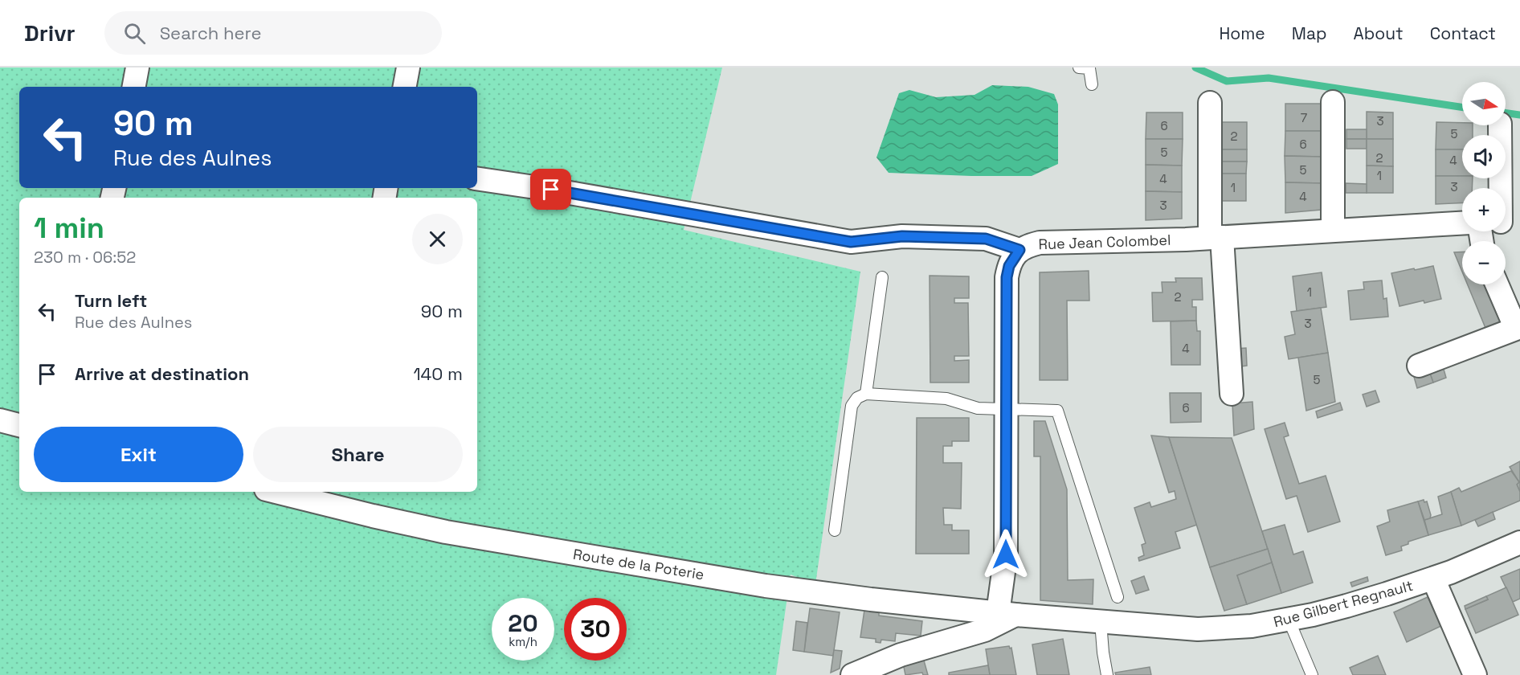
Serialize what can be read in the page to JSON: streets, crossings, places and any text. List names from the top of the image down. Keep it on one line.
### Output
{"streets":{"street":["Rue Jean Colombel","Route de la Poterie","Rue Gilbert Regnault"]},"crossings":[["Rue Jean Colombel","Route de la Poterie"],["Rue Jean Colombel","Rue Gilbert Regnault"],["Route de la Poterie","Rue Gilbert Regnault"]],"house_numbers":["7","3","6","5","2","6","5","2","4","5","1","4","3","1","4","3","1","2","3","4","5","6"],"north":"right","page":{"header":"Drivr","search":"Search here","nav":["Home","Map","About","Contact"],"map_buttons":["+","−"],"turn":["90 m","Rue des Aulnes"],"heading":["1 min","230 m · 06:52"],"list":[{"name":"Turn left","note":"Rue des Aulnes","value":"90 m"},{"name":"Arrive at destination","value":"140 m"}],"buttons":["Exit","Share"],"speed":"20 km/h","limit":"30"}}
